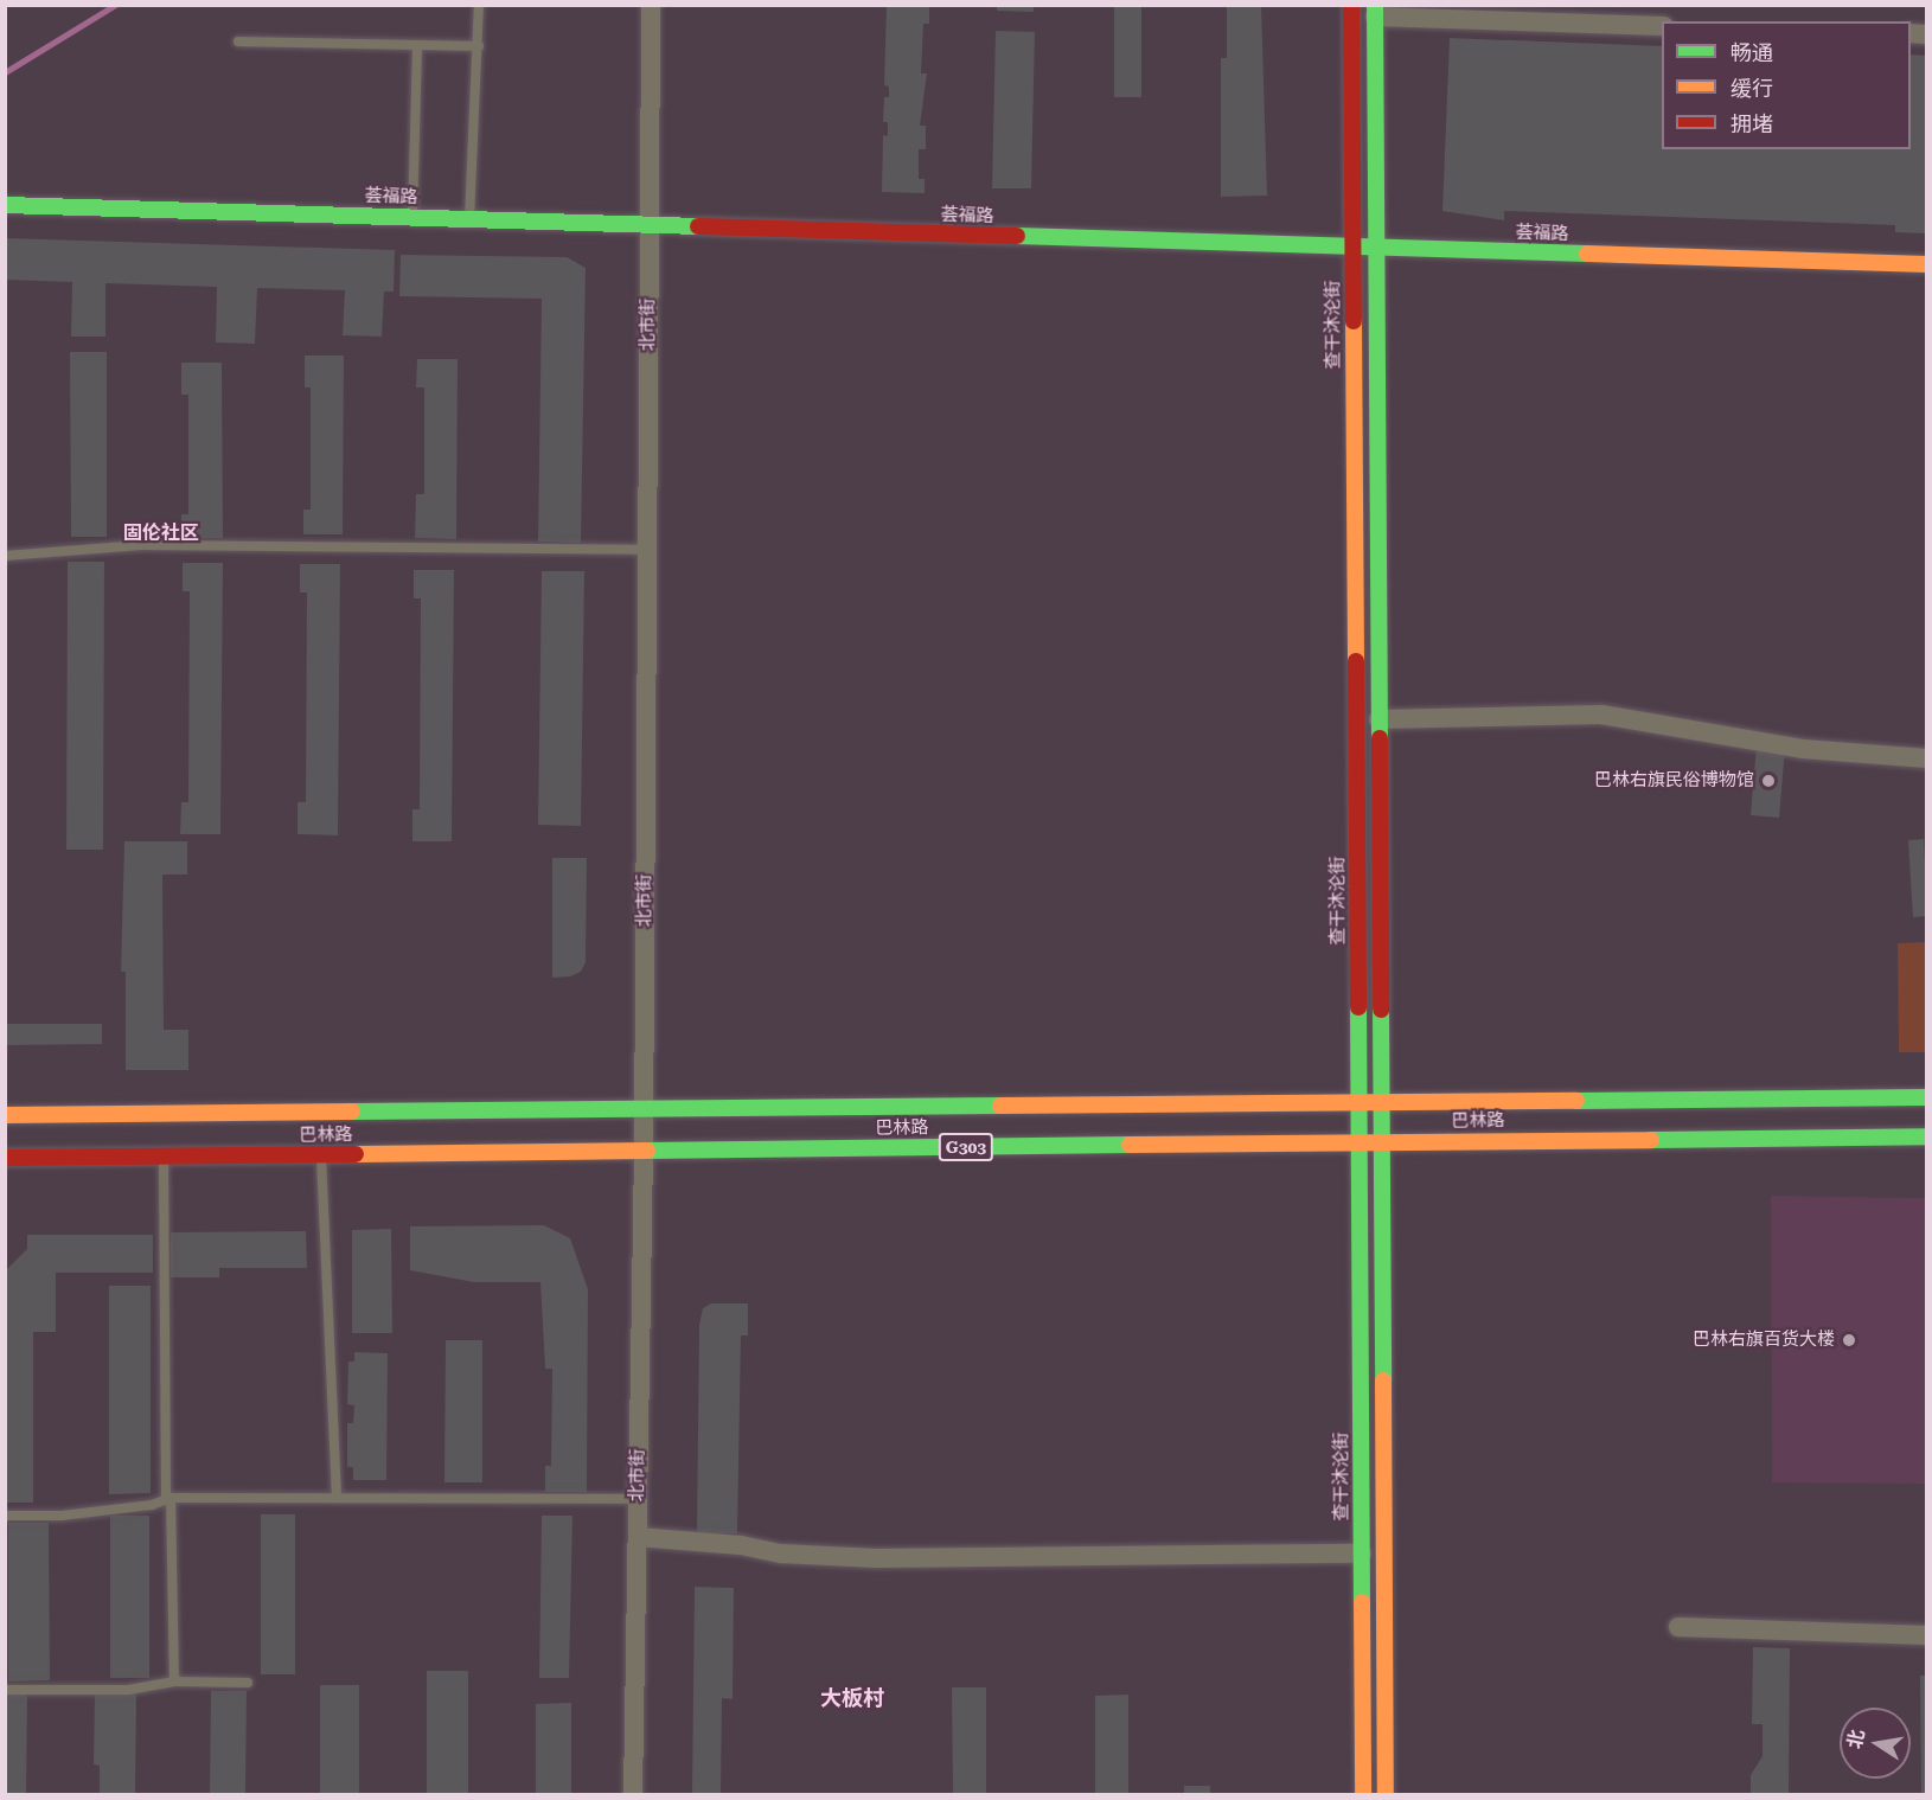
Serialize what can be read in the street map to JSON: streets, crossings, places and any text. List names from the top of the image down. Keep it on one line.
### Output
{"streets":{"street":["荟福路","北市街","查干沐沦街","巴林路","G303"]},"crossings":[["荟福路","北市街"],["荟福路","查干沐沦街"],["北市街","巴林路"],["查干沐沦街","巴林路"]],"districts":["固伦社区","大板村"],"places":["巴林右旗民俗博物馆","巴林右旗百货大楼"],"legend":["畅通","缓行","拥堵"],"north":"left"}
